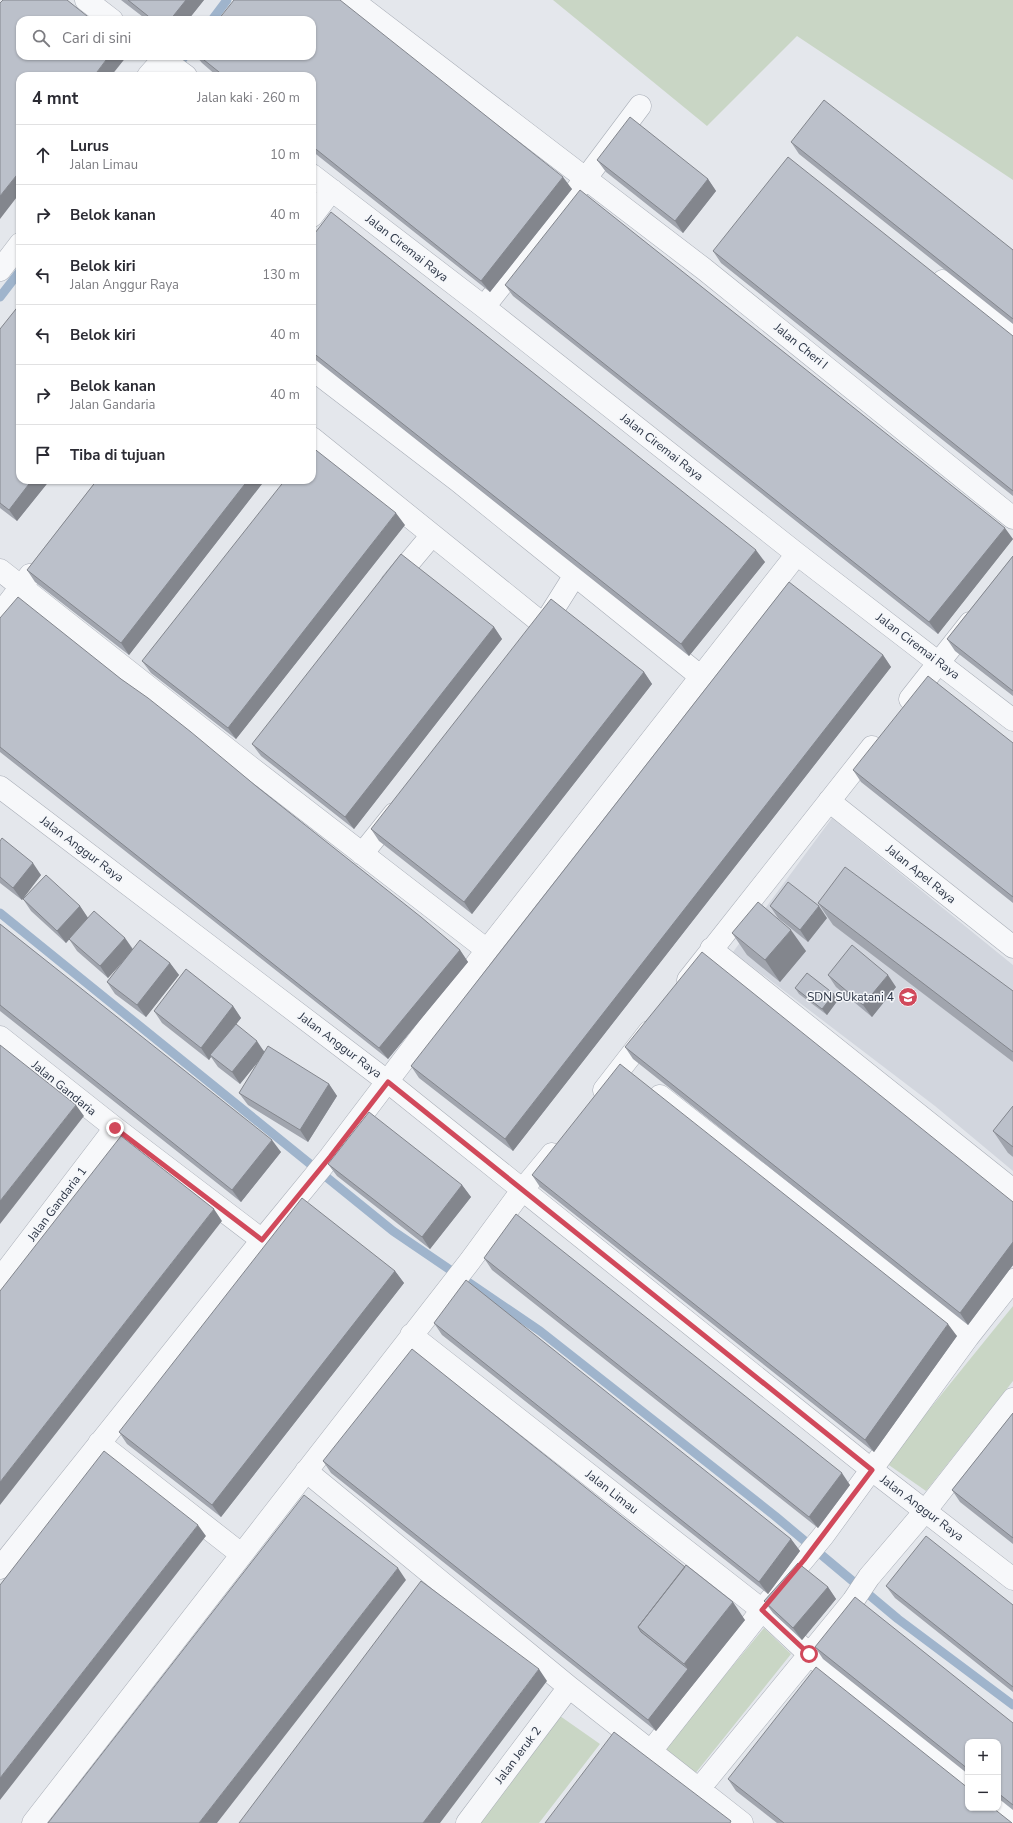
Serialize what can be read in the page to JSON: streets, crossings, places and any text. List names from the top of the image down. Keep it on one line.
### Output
{"streets":{"street":["Jalan Ciremai Raya","Jalan Cheri I","Jalan Anggur Raya","Jalan Apel Raya","Jalan Gandaria","Jalan Gandaria 1","Jalan Limau","Jalan Jeruk 2"]},"crossings":[["Jalan Gandaria","Jalan Gandaria 1"]],"places":{"school or university":["SDN SUkatani 4"]},"page":{"search":"Cari di sini","heading":["4 mnt","Jalan kaki · 260 m"],"list":[["Lurus","Jalan Limau","10 m"],["Belok kanan","40 m"],["Belok kiri","Jalan Anggur Raya","130 m"],["Belok kiri","40 m"],["Belok kanan","Jalan Gandaria","40 m"],"Tiba di tujuan"],"map_buttons":["+","−"]}}
